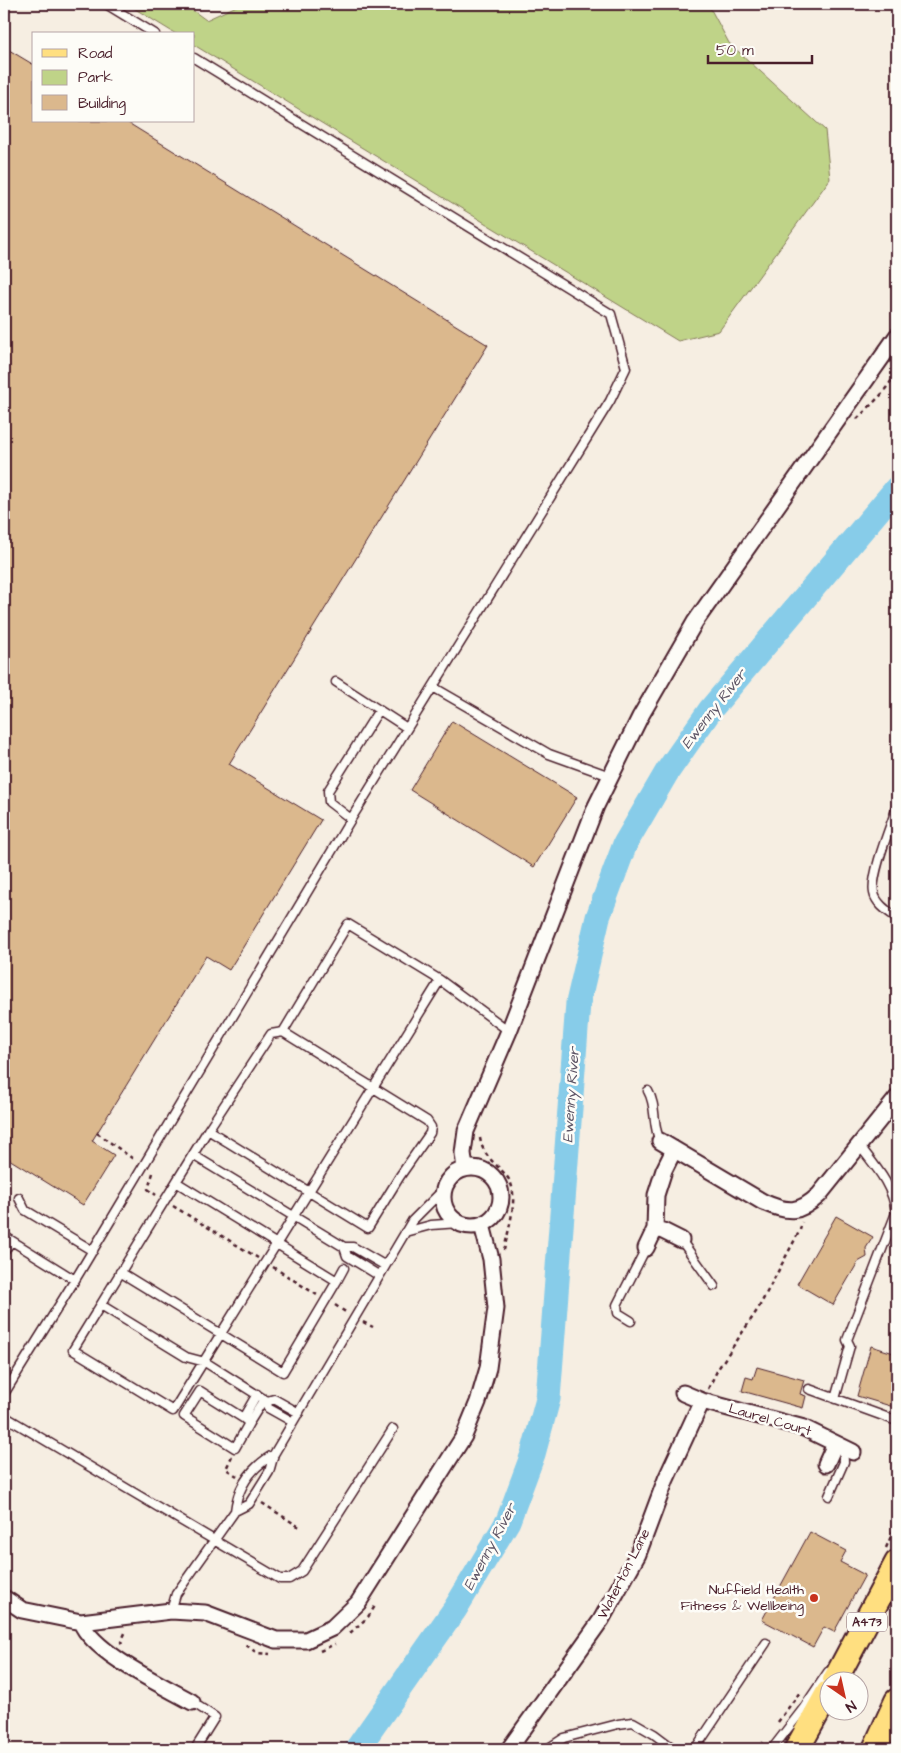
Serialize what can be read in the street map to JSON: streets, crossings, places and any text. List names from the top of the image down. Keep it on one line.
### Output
{"streets":{"main road":["A473"],"street":["Laurel Court","Waterton Lane"]},"crossings":[["Laurel Court","Waterton Lane"]],"water":["Ewenny River"],"places":["Nuffield Health Fitness & Wellbeing"],"legend":["Road","Park","Building"],"scale_bar":"50 m","north":"bottom right"}
